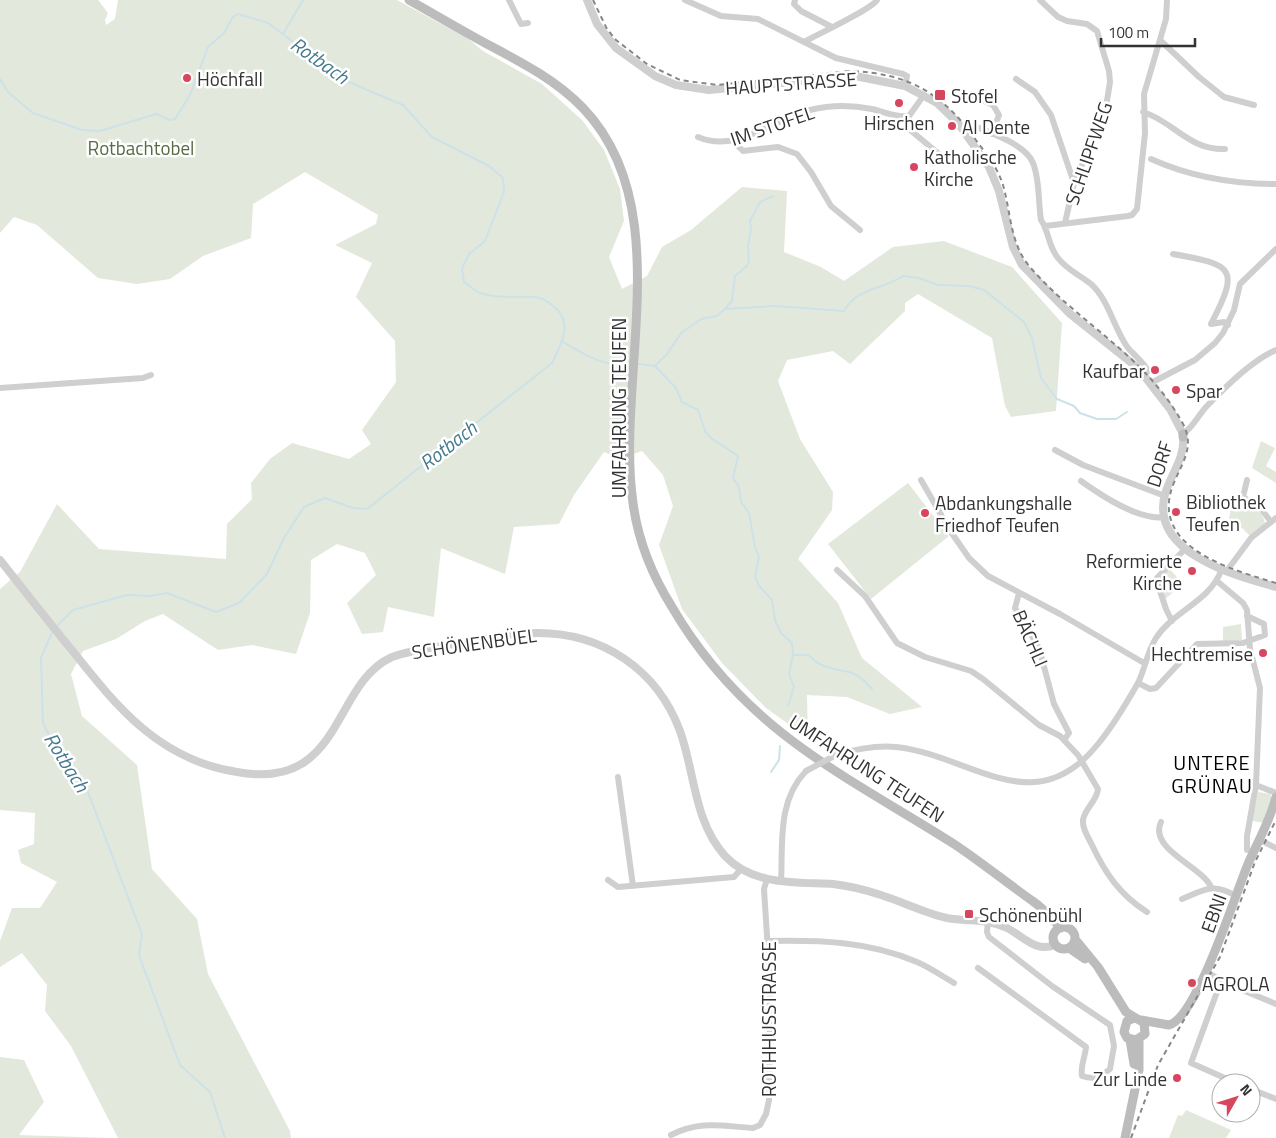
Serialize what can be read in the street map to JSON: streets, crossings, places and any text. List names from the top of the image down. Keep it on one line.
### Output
{"streets":{"main road":["UMFAHRUNG TEUFEN","EBNI"],"street":["HAUPTSTRASSE","IM STOFEL","SCHLIPFWEG","DORF","BÄCHLI","SCHÖNENBÜEL","ROTHHUSSTRASSE"]},"crossings":[["HAUPTSTRASSE","DORF"]],"districts":["UNTERE GRÜNAU"],"water":["Rotbach"],"parks":["Rotbachtobel"],"places":{"other":["Höchfall","Hirschen","Al Dente","Katholische Kirche","Kaufbar","Spar","Bibliothek Teufen","Abdankungshalle Friedhof Teufen","Reformierte Kirche","Hechtremise","AGROLA","Zur Linde"],"transit":["Stofel","Schönenbühl"]},"scale_bar":"100 m","north":"top right"}
